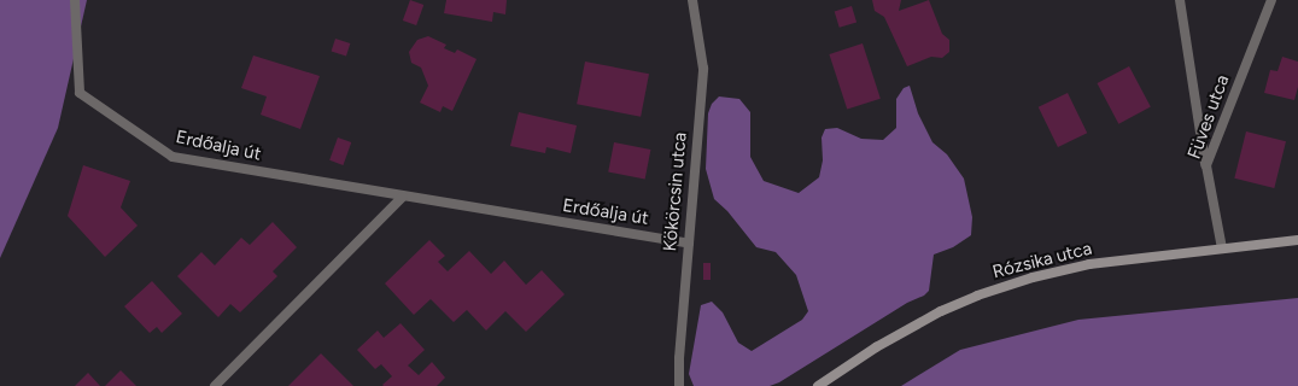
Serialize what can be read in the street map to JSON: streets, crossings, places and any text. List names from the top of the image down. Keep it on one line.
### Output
{"streets":{"main road":["Rózsika utca"],"street":["Füves utca","Erdőalja út","Kökörcsin utca"]},"crossings":[["Füves utca","Rózsika utca"],["Erdőalja út","Kökörcsin utca"]]}
